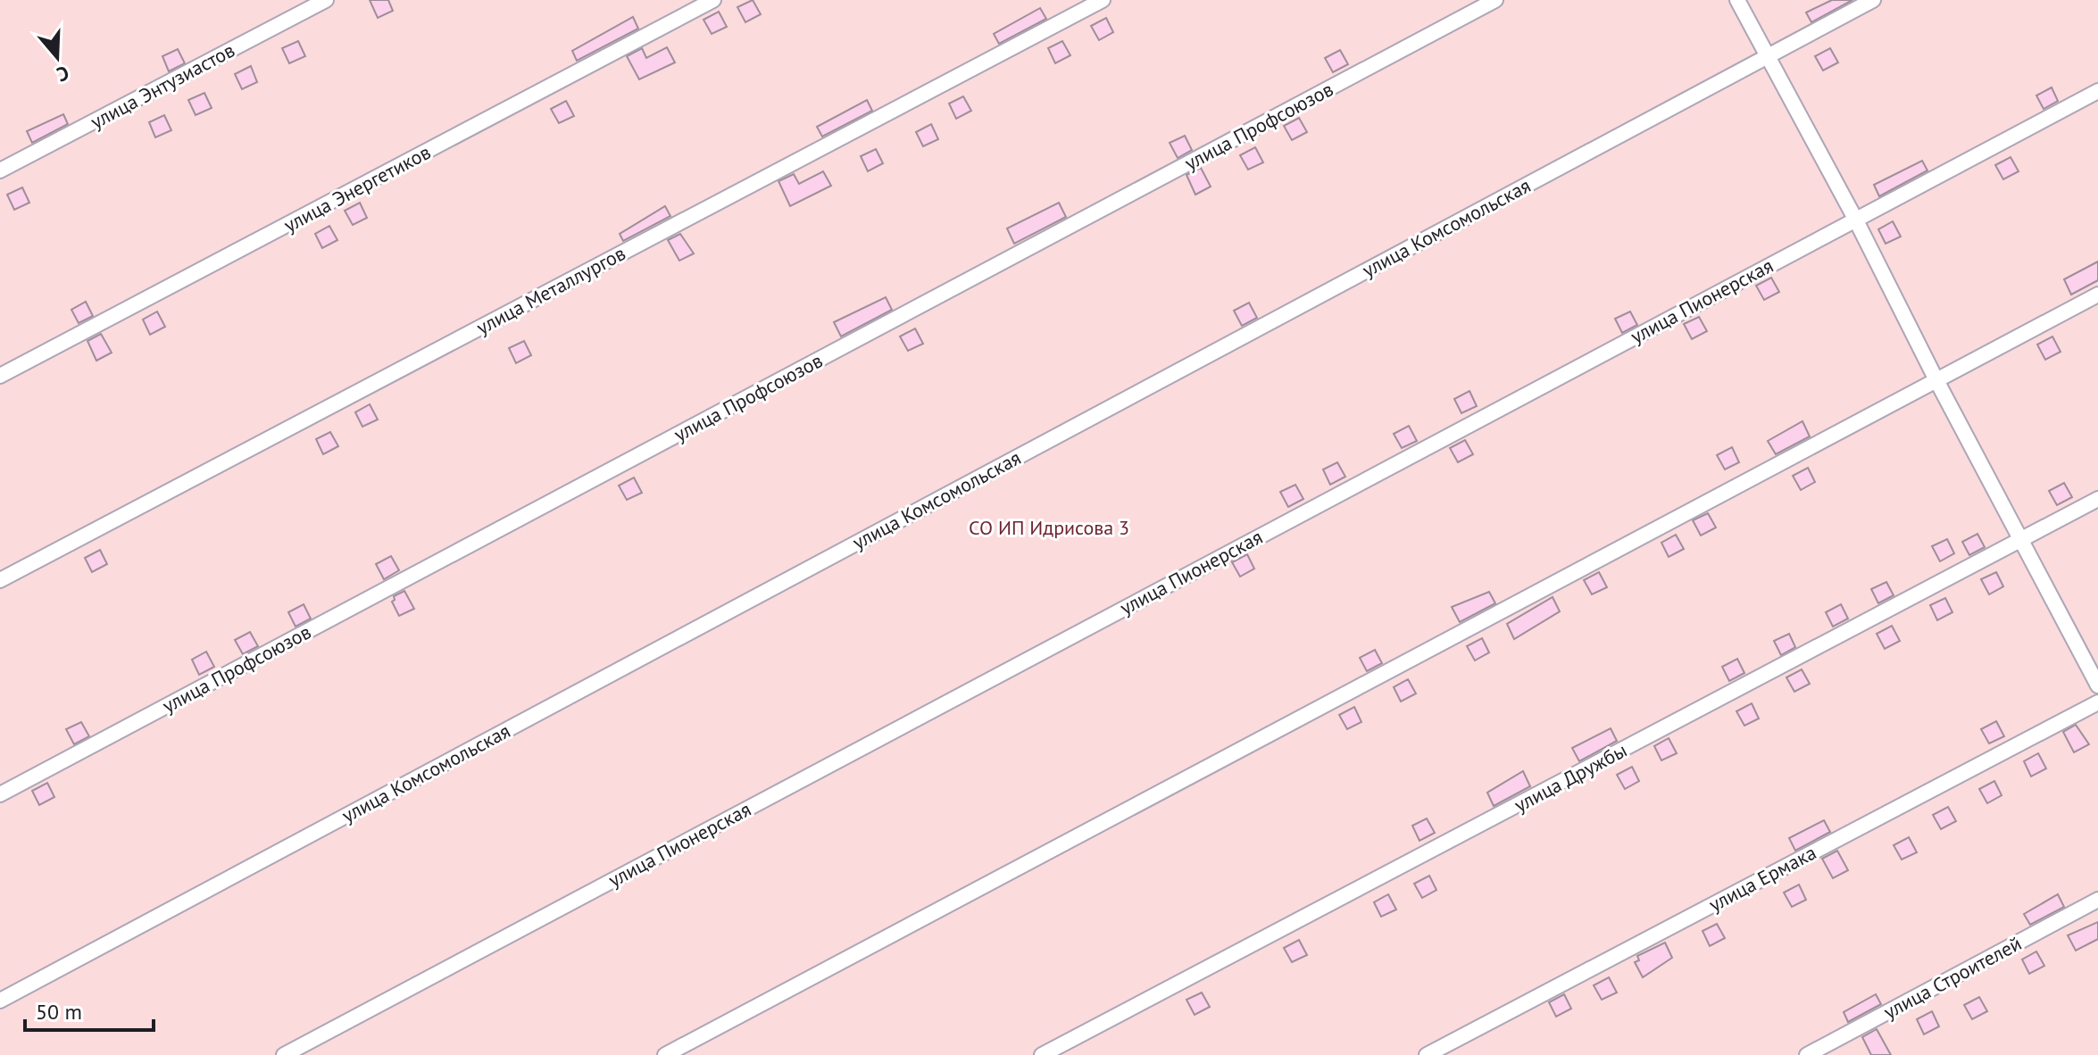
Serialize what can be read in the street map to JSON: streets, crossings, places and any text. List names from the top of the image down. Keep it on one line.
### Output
{"streets":{"street":["улица Энтузиастов","улица Профсоюзов","улица Энергетиков","улица Комсомольская","улица Металлургов","улица Пионерская","улица Дружбы","улица Ермака","улица Строителей"]},"parks":["СО ИП Идрисова 3"],"scale_bar":"50 m","north":"bottom"}
